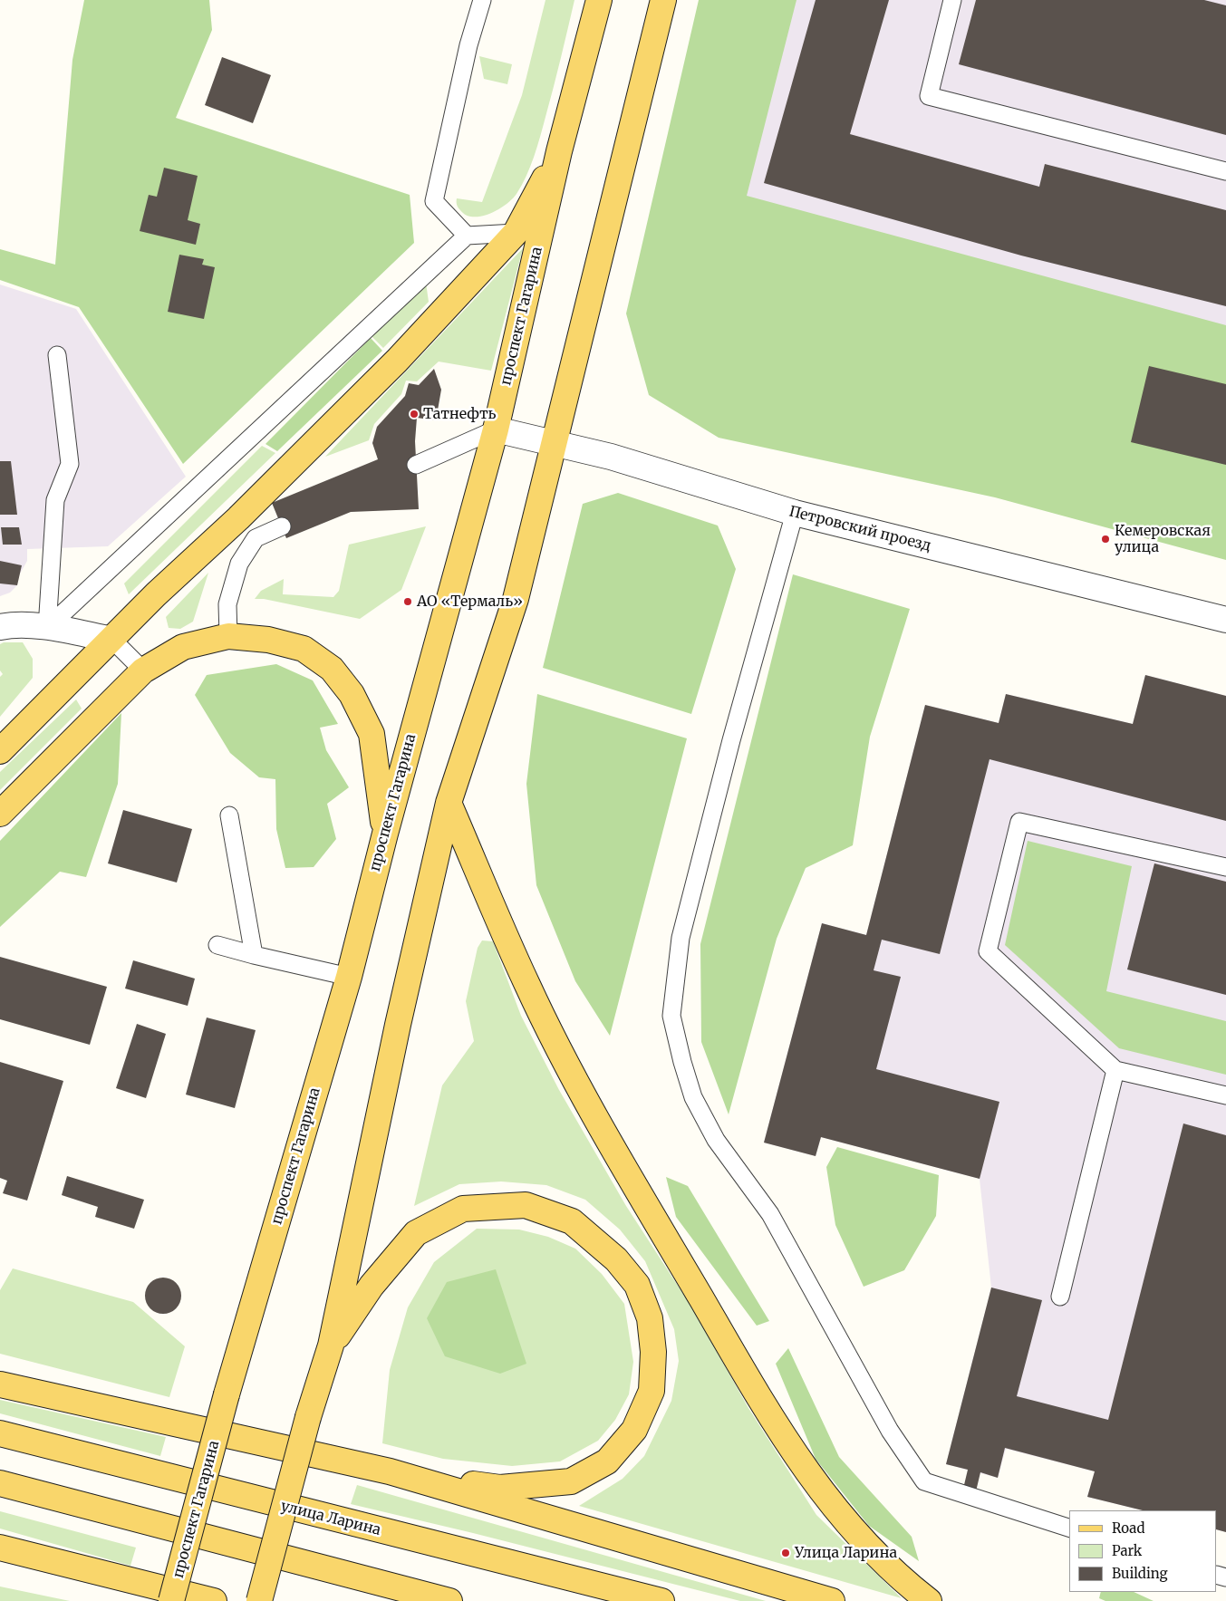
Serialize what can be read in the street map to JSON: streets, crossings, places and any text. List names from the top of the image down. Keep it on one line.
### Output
{"streets":{"main road":["проспект Гагарина","улица Ларина"],"street":["Петровский проезд"]},"crossings":[["проспект Гагарина","Петровский проезд"]],"places":["Татнефть","Кемеровская улица","АО «Термаль»","Улица Ларина"],"legend":["Road","Park","Building"]}
